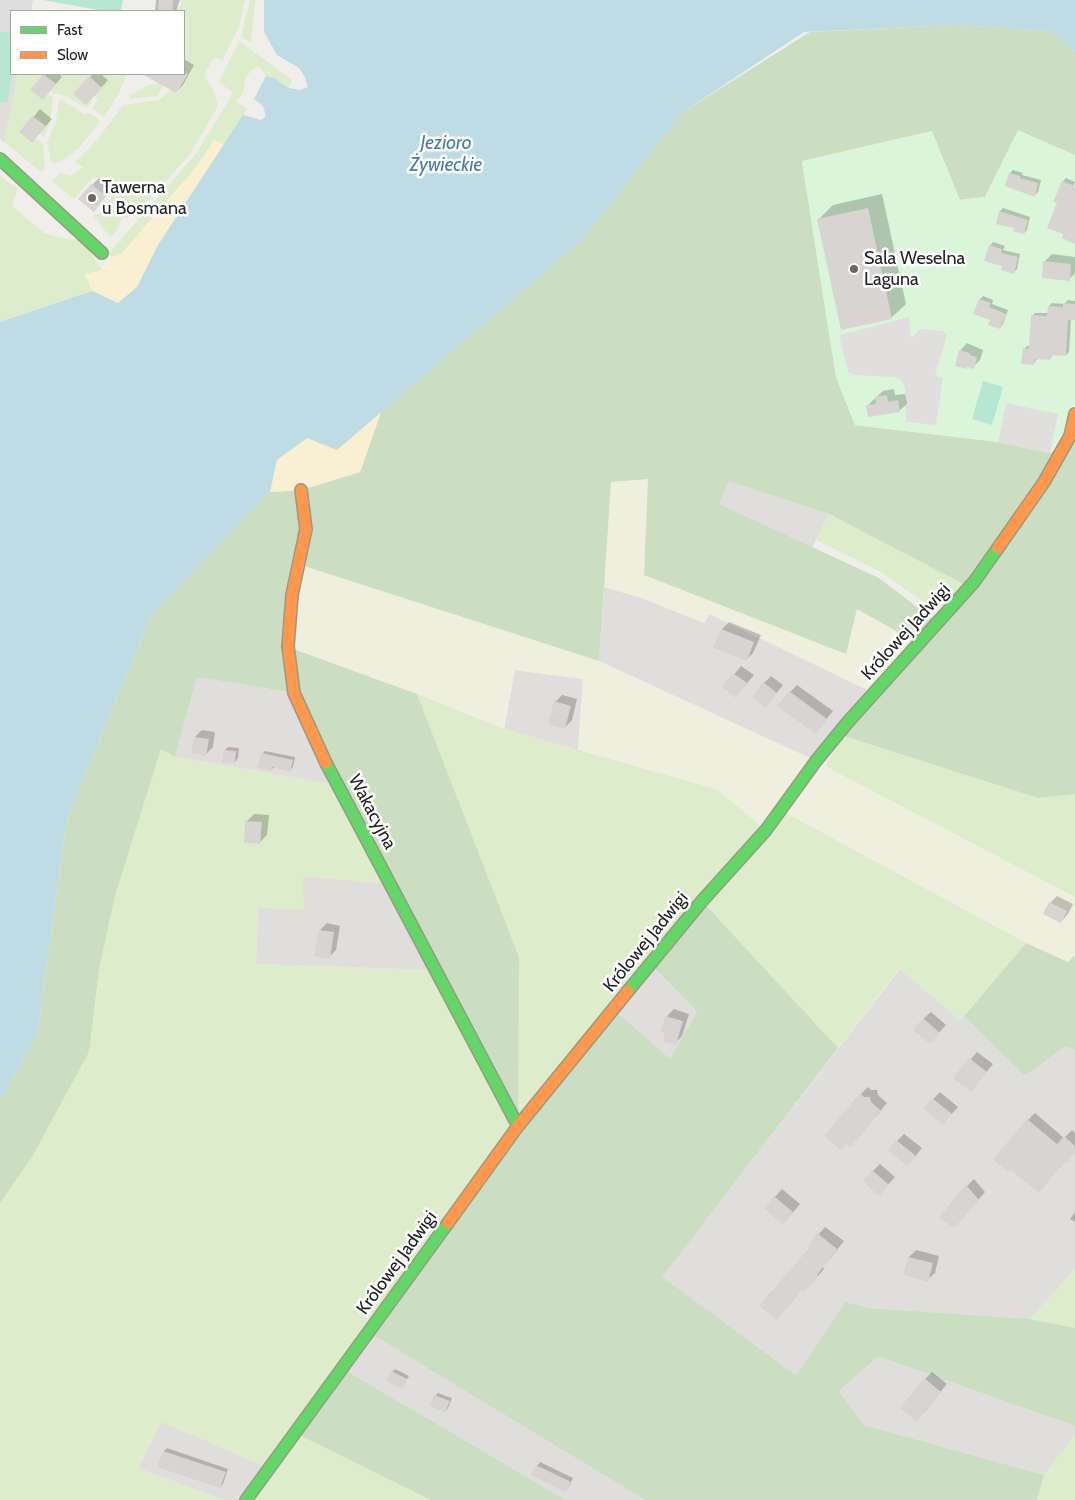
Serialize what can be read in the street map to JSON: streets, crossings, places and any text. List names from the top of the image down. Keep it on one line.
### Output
{"streets":{"street":["Królowej Jadwigi","Wakacyjna"]},"crossings":[["Królowej Jadwigi","Wakacyjna"]],"water":["Jezioro Żywieckie"],"places":["Tawerna u Bosmana","Sala Weselna Laguna"],"legend":["Fast","Slow"]}
